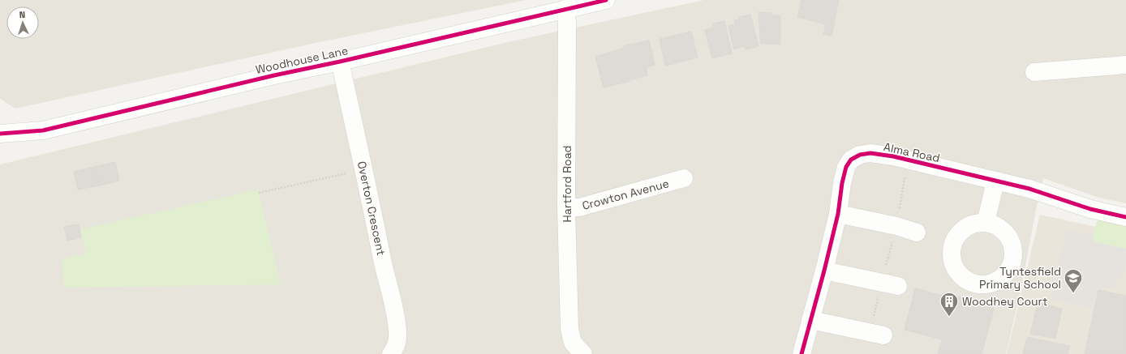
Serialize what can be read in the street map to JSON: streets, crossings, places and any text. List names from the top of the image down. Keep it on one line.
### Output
{"streets":{"street":["Woodhouse Lane","Alma Road","Hartford Road","Crowton Avenue","Overton Crescent"]},"crossings":[["Woodhouse Lane","Hartford Road"],["Woodhouse Lane","Overton Crescent"],["Hartford Road","Crowton Avenue"]],"places":{"school or university":["Tyntesfield Primary School"],"building":["Woodhey Court"]},"north":"top"}
